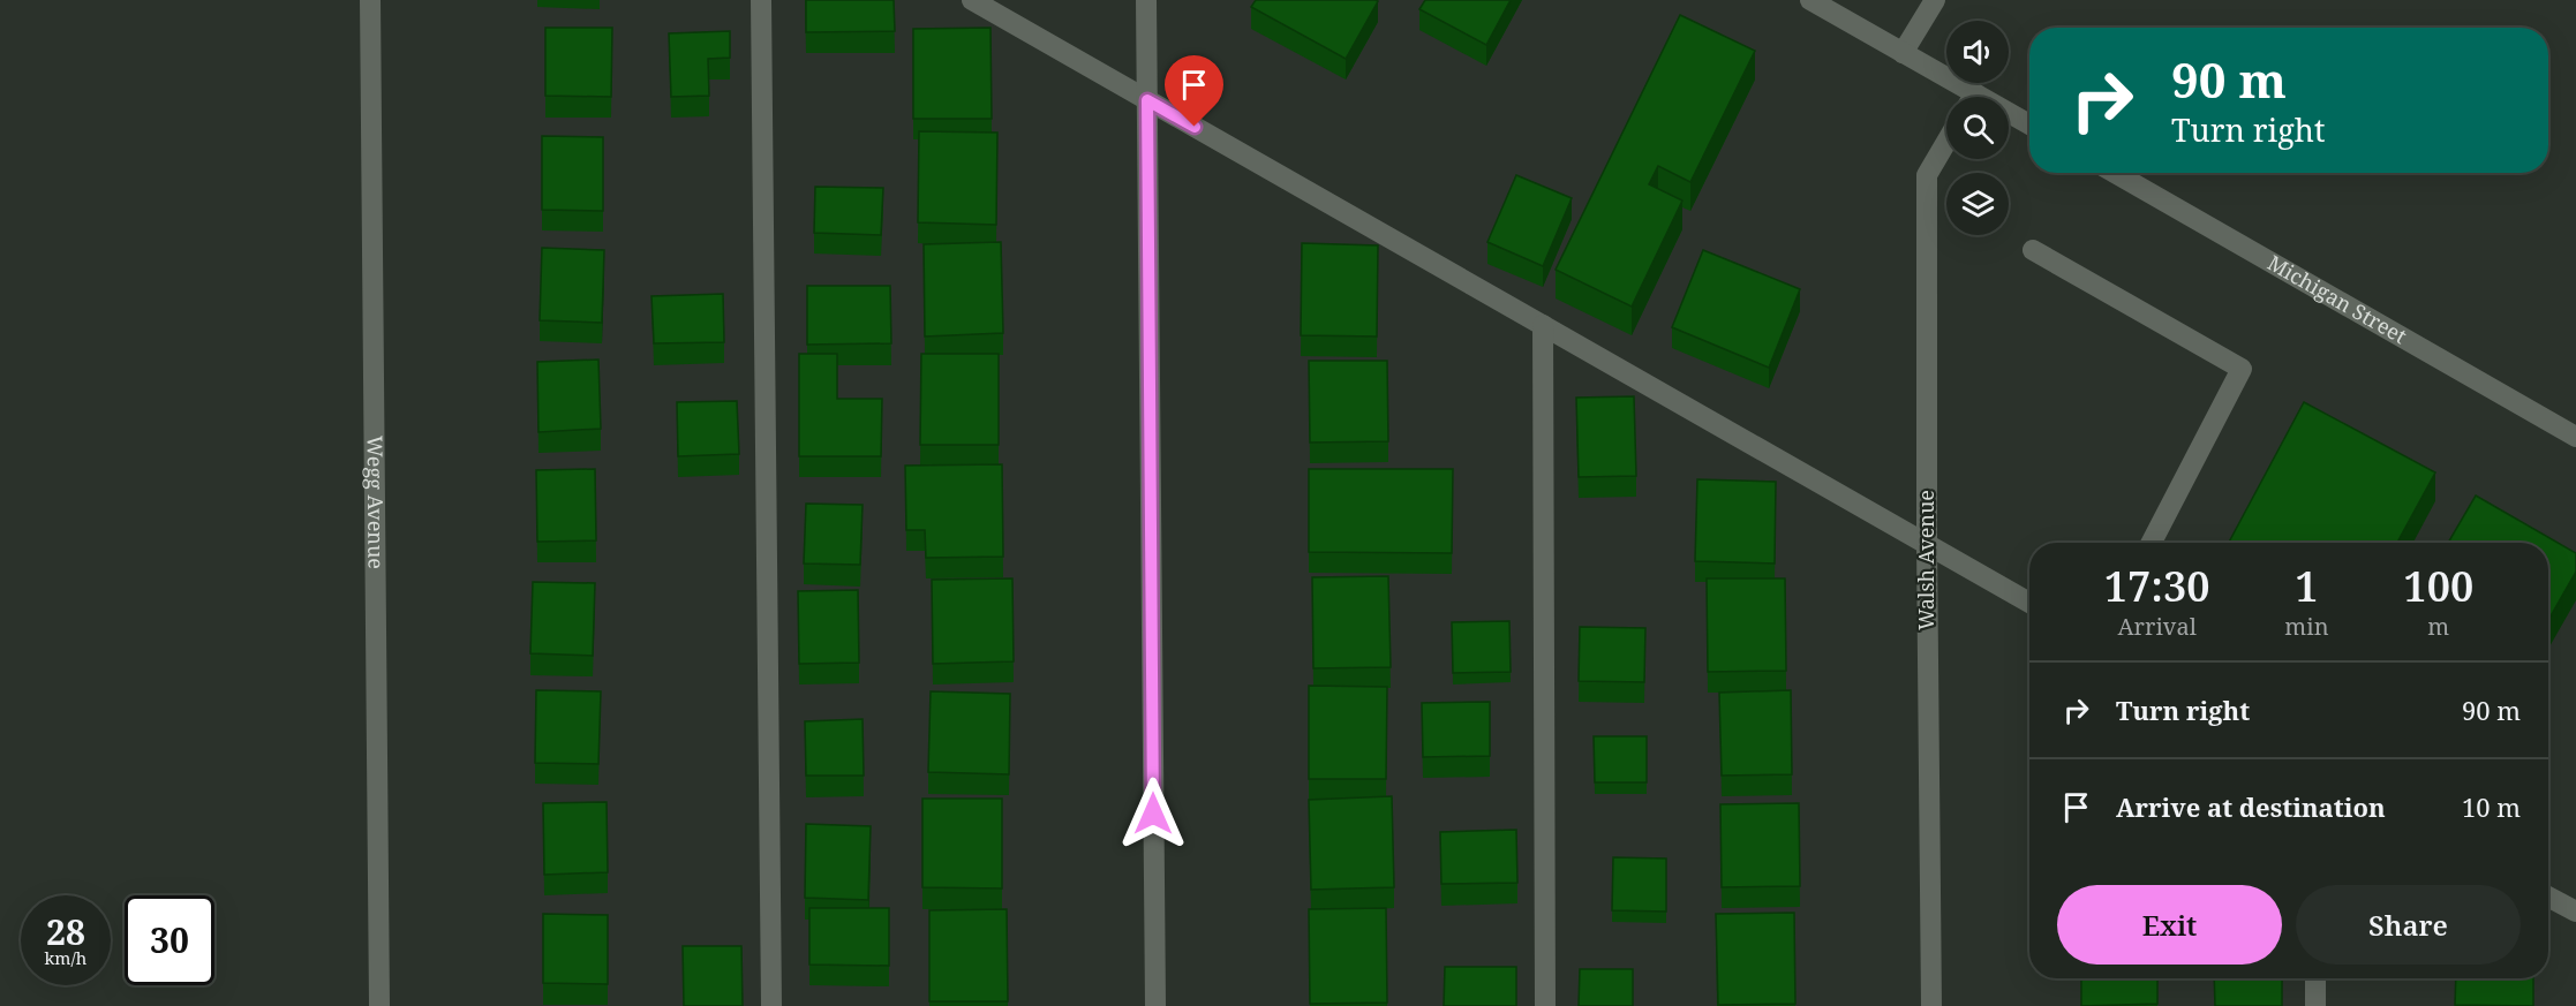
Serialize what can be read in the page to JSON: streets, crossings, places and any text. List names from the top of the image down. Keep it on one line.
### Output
{"streets":{"street":["Michigan Street","Wegg Avenue","Walsh Avenue"]},"page":{"turn":["90 m","Turn right"],"eta":["17:30","Arrival","1","min","100","m"],"list":[{"name":"Turn right","value":"90 m"},{"name":"Arrive at destination","value":"10 m"}],"buttons":["Exit","Share"],"speed":"28 km/h","limit":"30"}}
